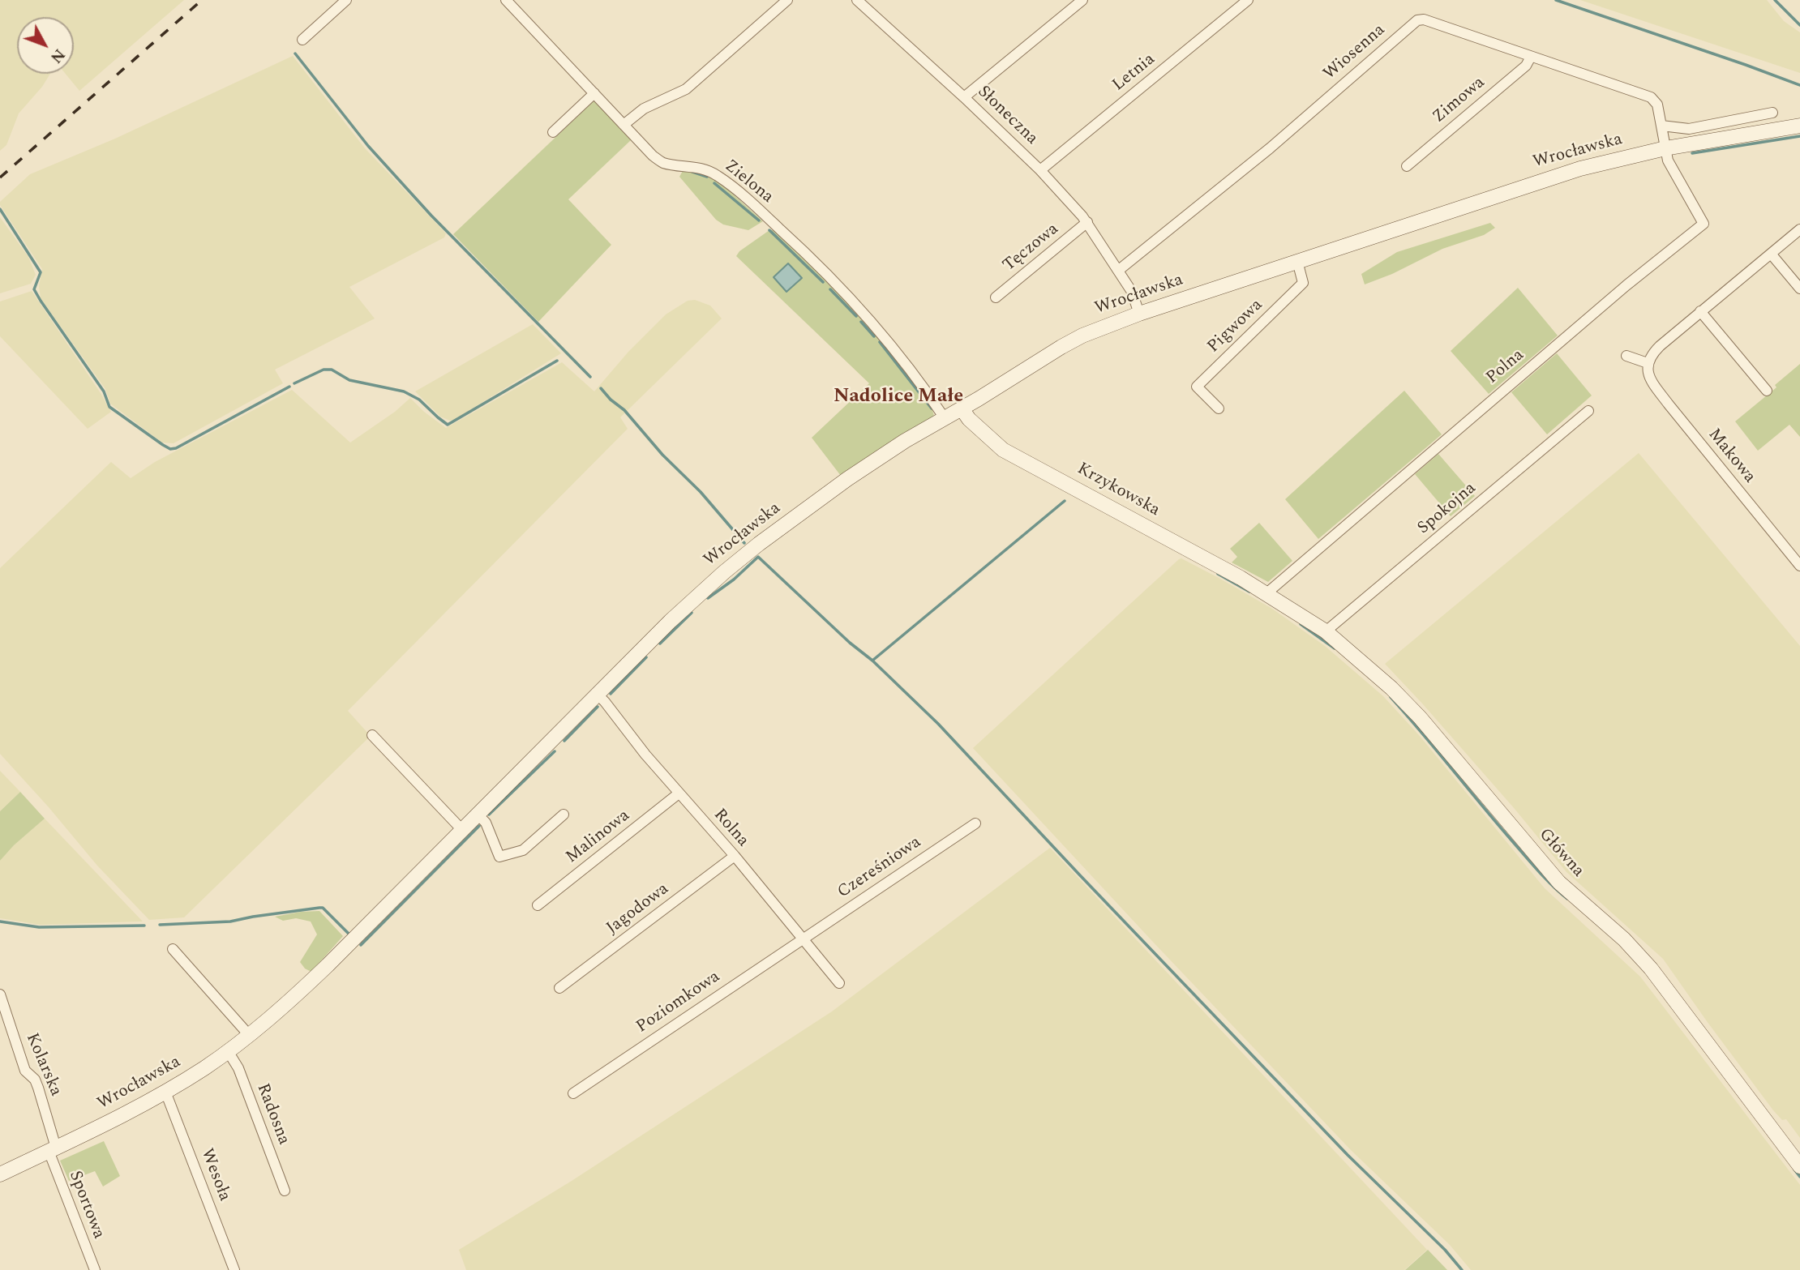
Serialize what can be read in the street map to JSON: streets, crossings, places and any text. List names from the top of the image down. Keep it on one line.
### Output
{"streets":{"street":["Wiosenna","Letnia","Zimowa","Słoneczna","Wrocławska","Zielona","Tęczowa","Pigwowa","Polna","Makowa","Krzykowska","Spokojna","Rolna","Malinowa","Główna","Czereśniowa","Jagodowa","Poziomkowa","Kolarska","Radosna","Wesoła","Sportowa"]},"crossings":[["Wiosenna","Zimowa"],["Wiosenna","Słoneczna"],["Wiosenna","Wrocławska"],["Wiosenna","Polna"],["Letnia","Słoneczna"],["Słoneczna","Tęczowa"],["Wrocławska","Zielona"],["Wrocławska","Pigwowa"],["Wrocławska","Polna"],["Wrocławska","Krzykowska"],["Wrocławska","Rolna"],["Wrocławska","Kolarska"],["Wrocławska","Radosna"],["Wrocławska","Wesoła"],["Wrocławska","Sportowa"],["Polna","Krzykowska"],["Polna","Główna"],["Krzykowska","Główna"],["Spokojna","Główna"],["Rolna","Malinowa"],["Rolna","Czereśniowa"],["Rolna","Jagodowa"],["Rolna","Poziomkowa"],["Czereśniowa","Poziomkowa"],["Kolarska","Sportowa"]],"districts":["Nadolice Małe"],"north":"bottom right"}
